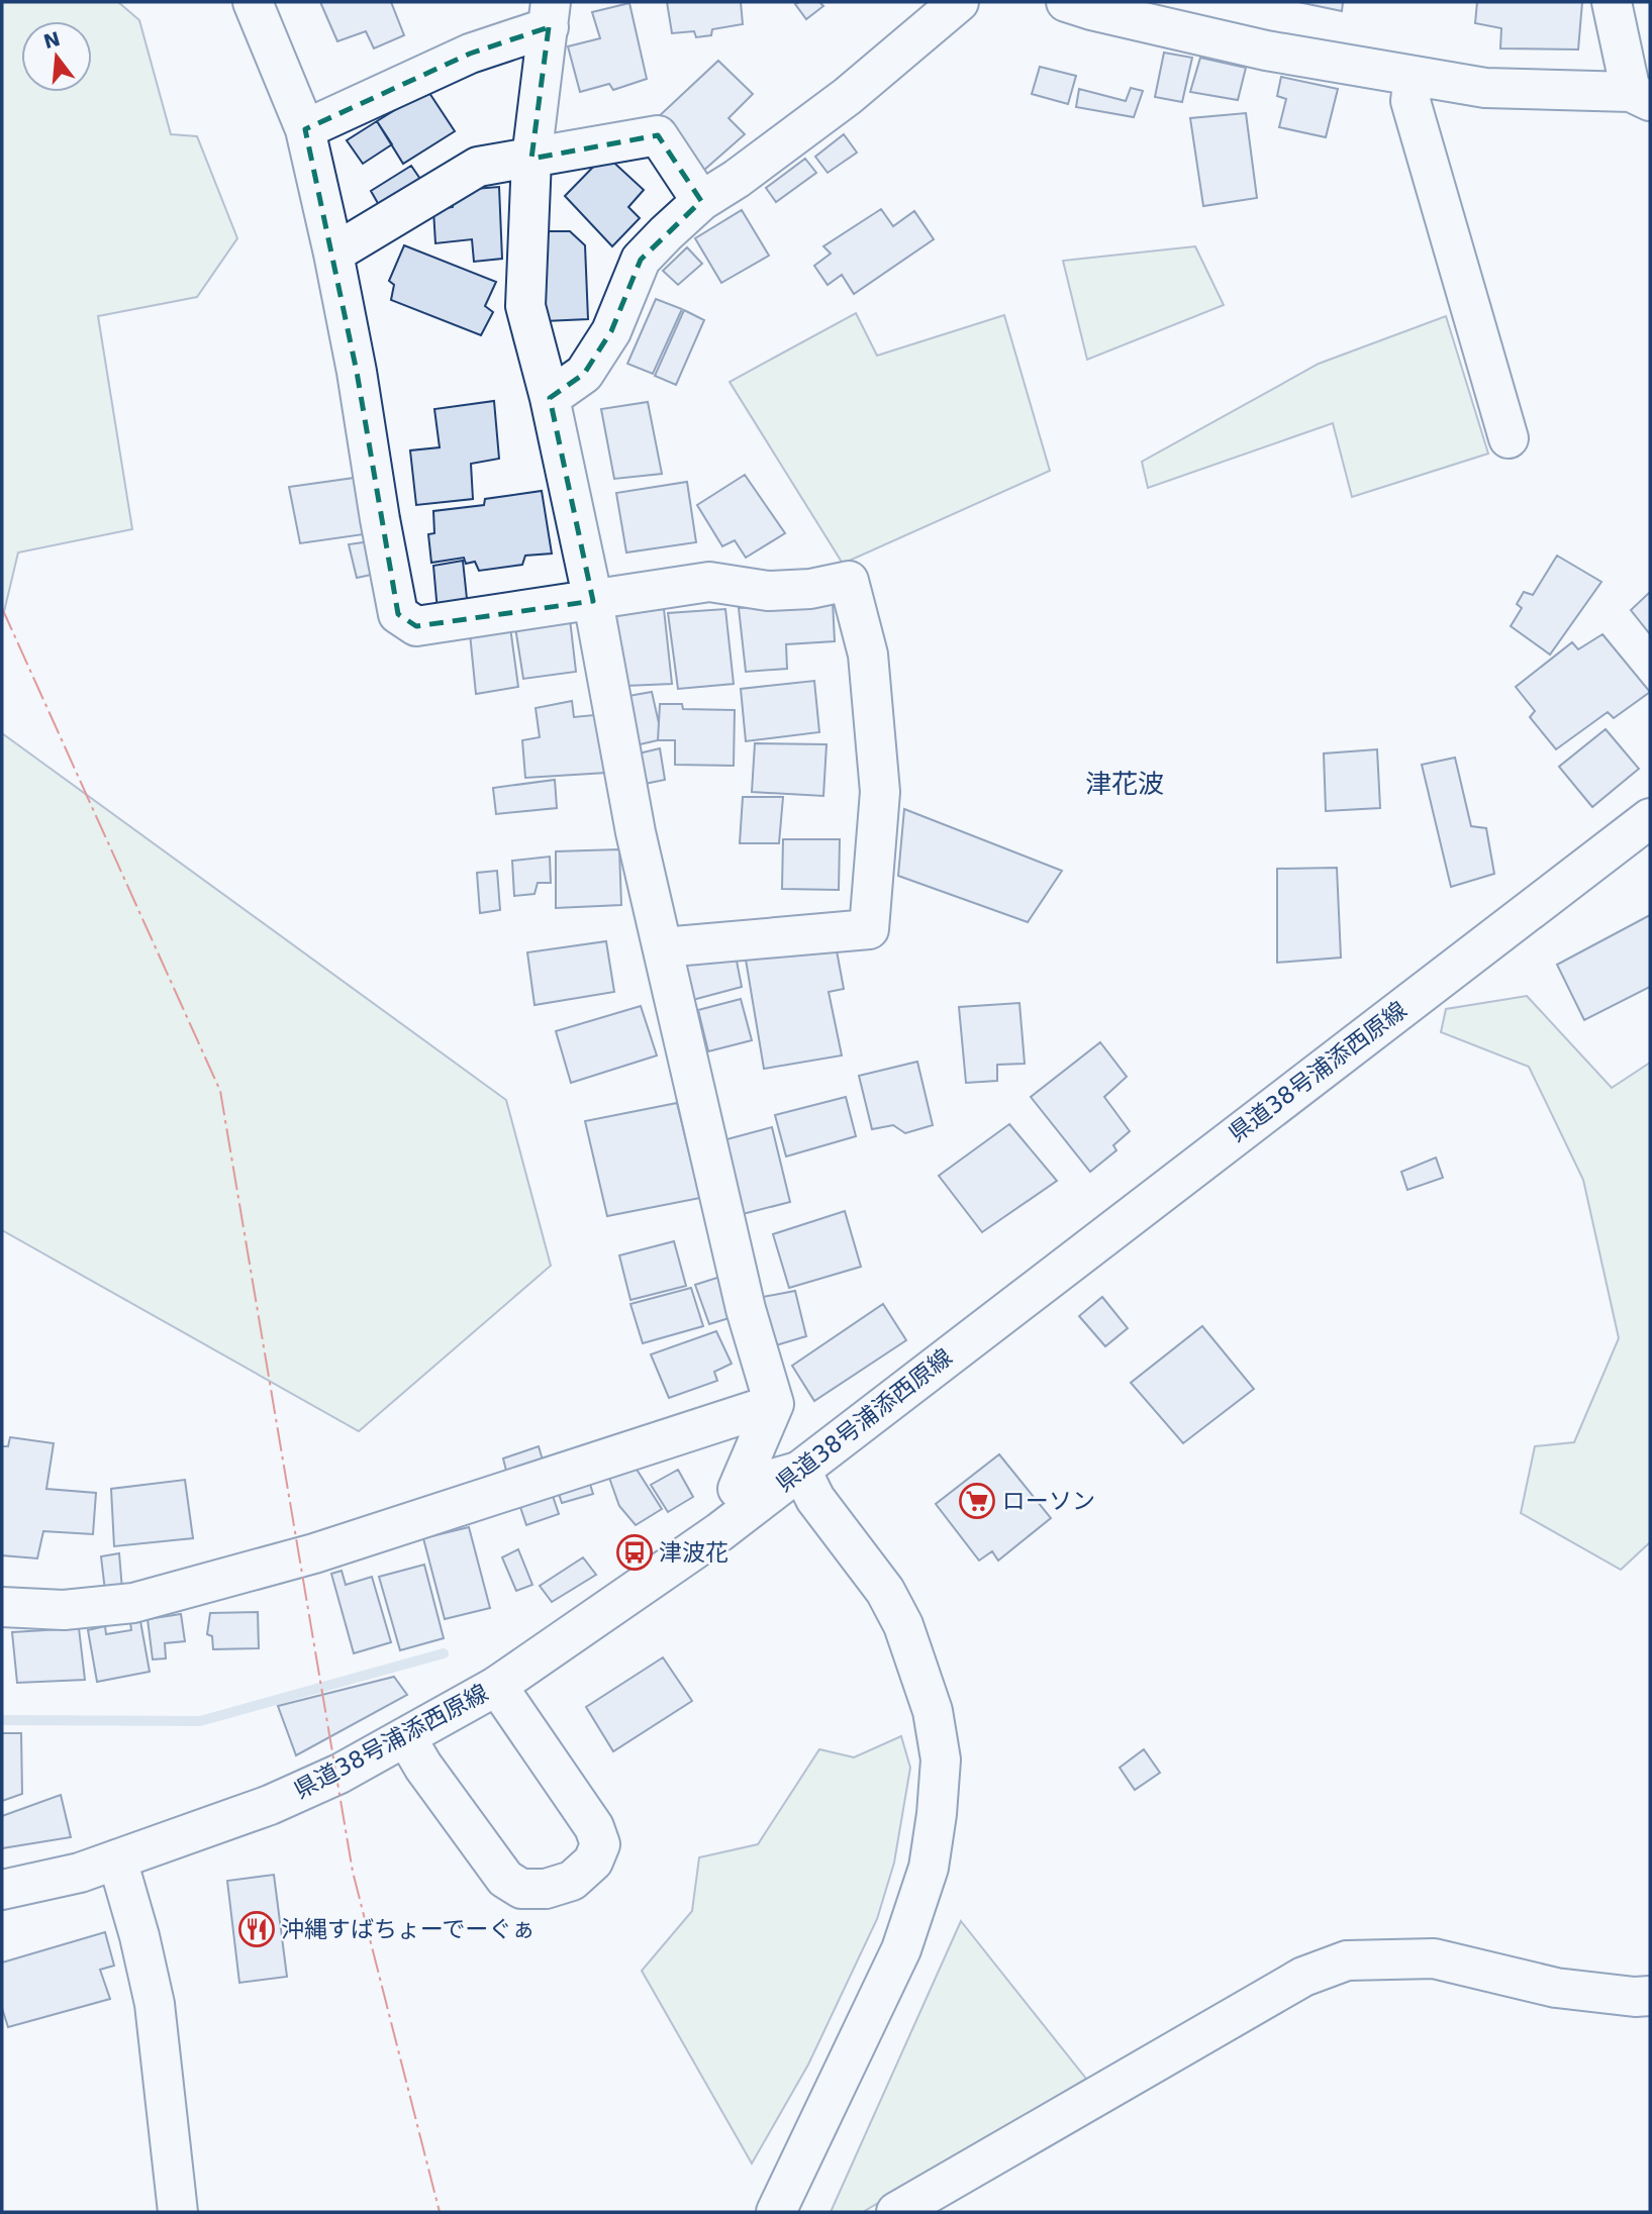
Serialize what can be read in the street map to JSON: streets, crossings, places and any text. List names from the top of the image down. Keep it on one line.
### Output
{"streets":{"street":["県道38号浦添西原線"]},"districts":["津花波"],"places":{"supermarket":["ローソン"],"bus stop":["津波花"],"restaurant":["沖縄すばちょーでーぐぁ"]},"north":"top"}
